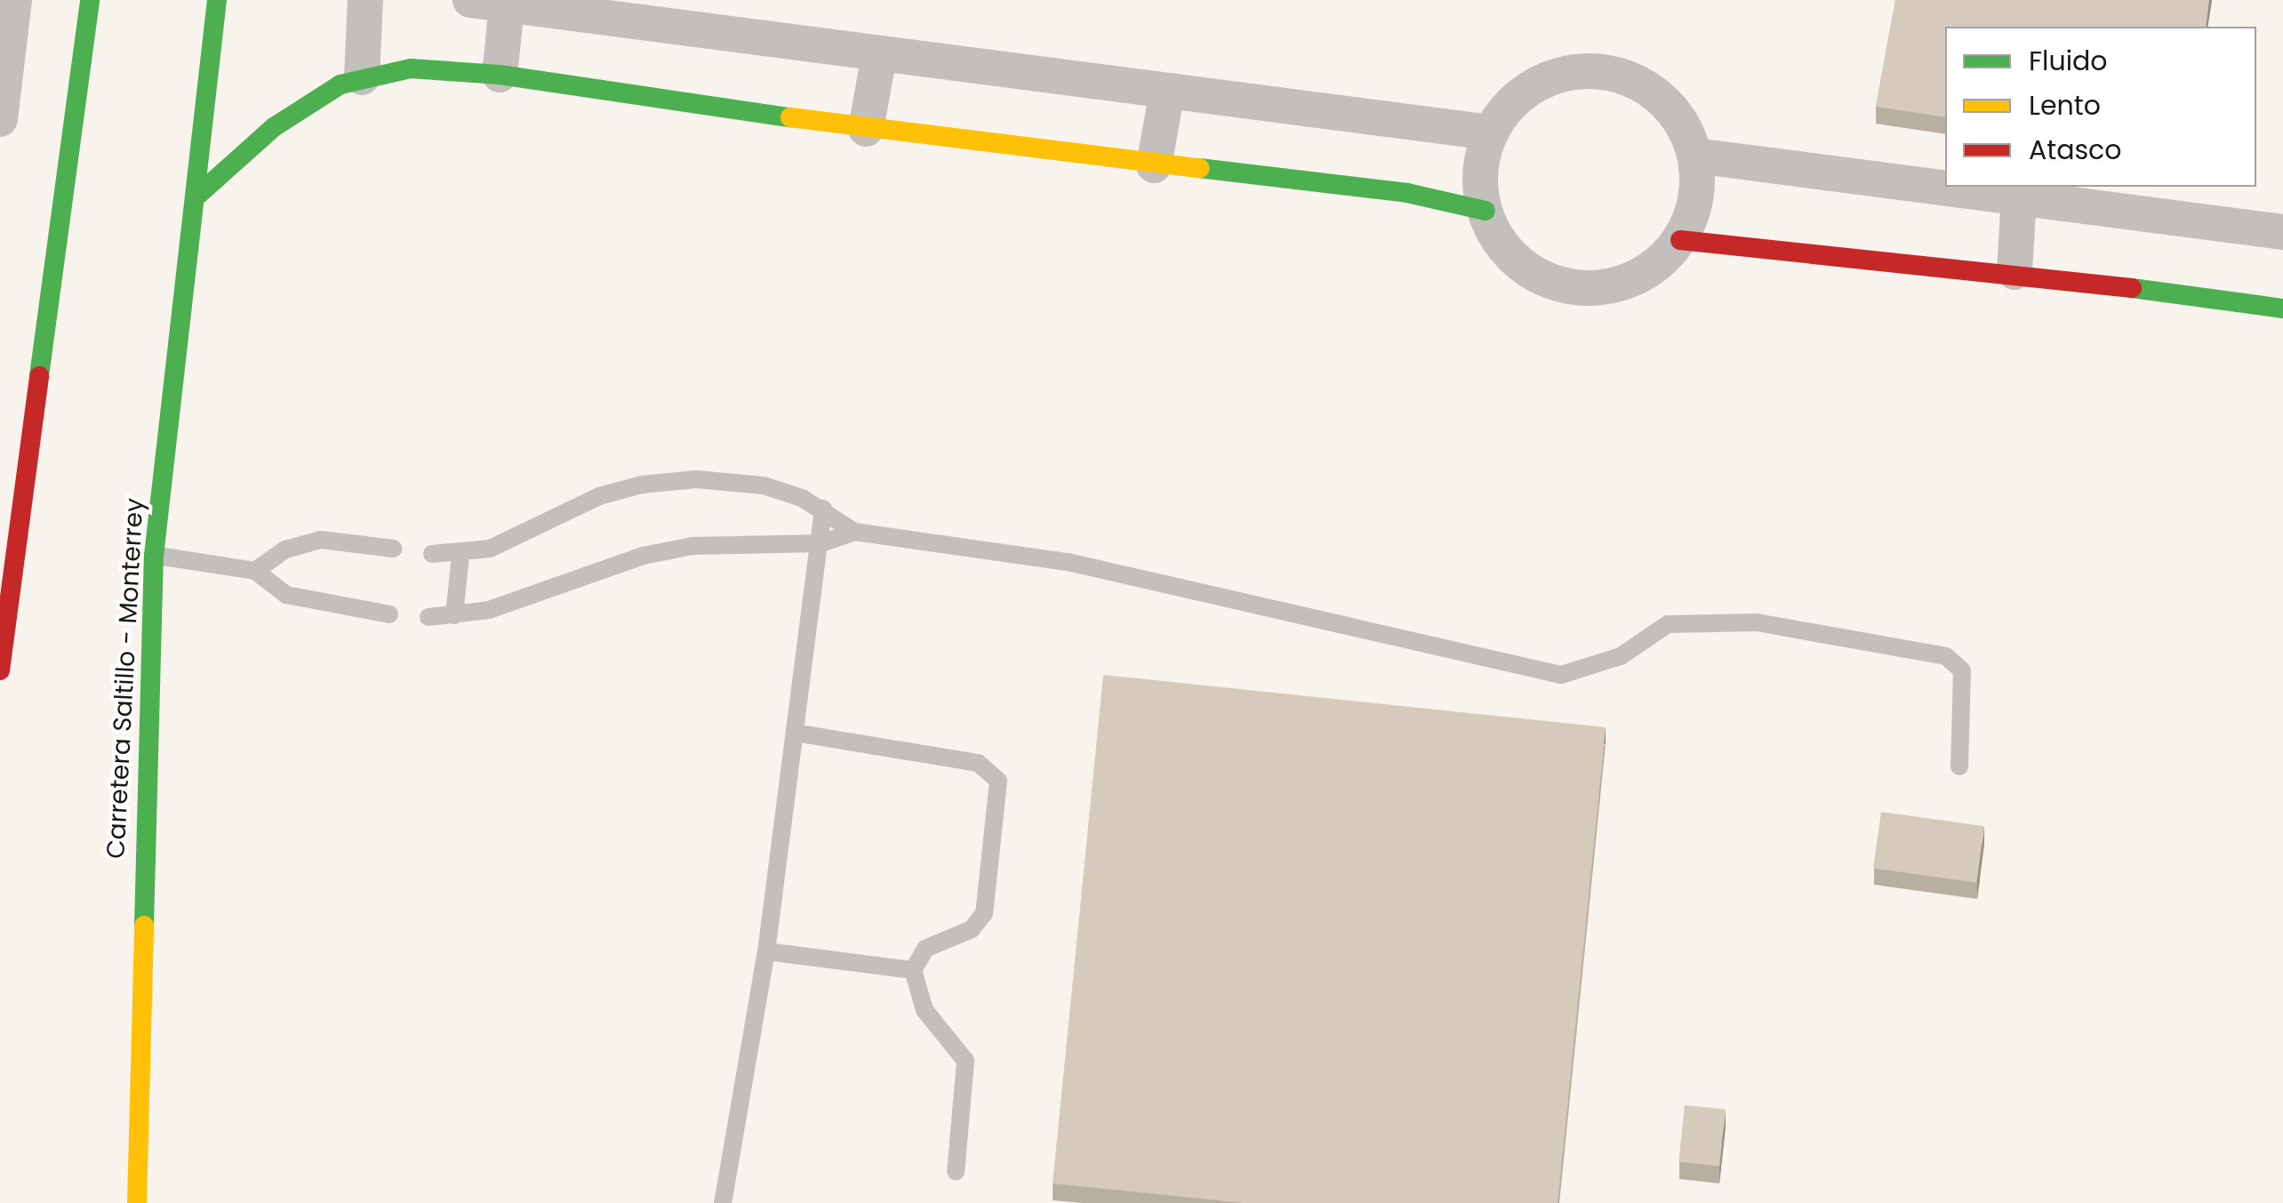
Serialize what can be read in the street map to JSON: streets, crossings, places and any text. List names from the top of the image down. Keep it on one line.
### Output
{"streets":{"street":["Carretera Saltillo - Monterrey"]},"legend":["Fluido","Lento","Atasco"]}
